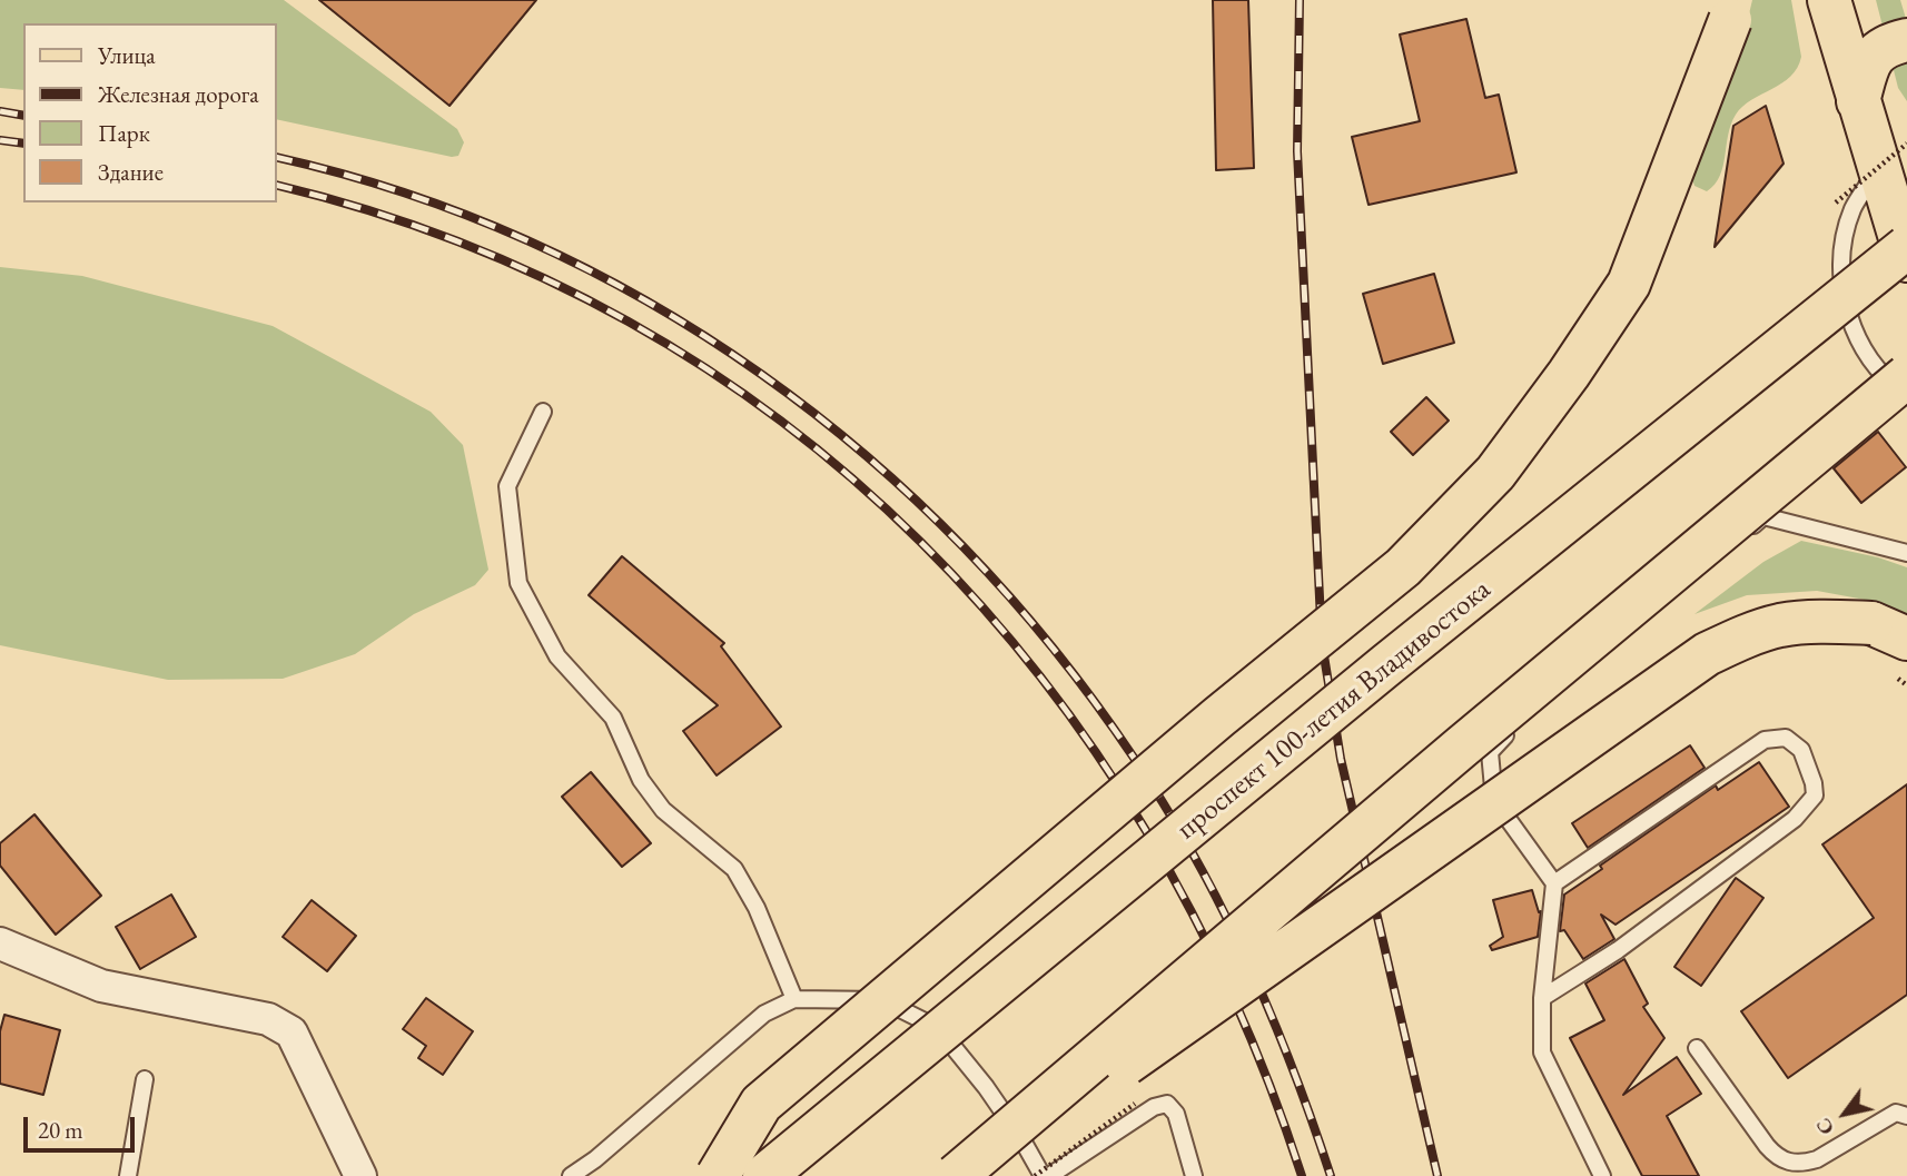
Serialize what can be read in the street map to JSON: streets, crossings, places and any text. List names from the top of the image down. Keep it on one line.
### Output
{"streets":{"main road":["проспект 100-летия Владивостока"]},"legend":["Улица","Железная дорога","Парк","Здание"],"scale_bar":"20 m","north":"bottom left"}
